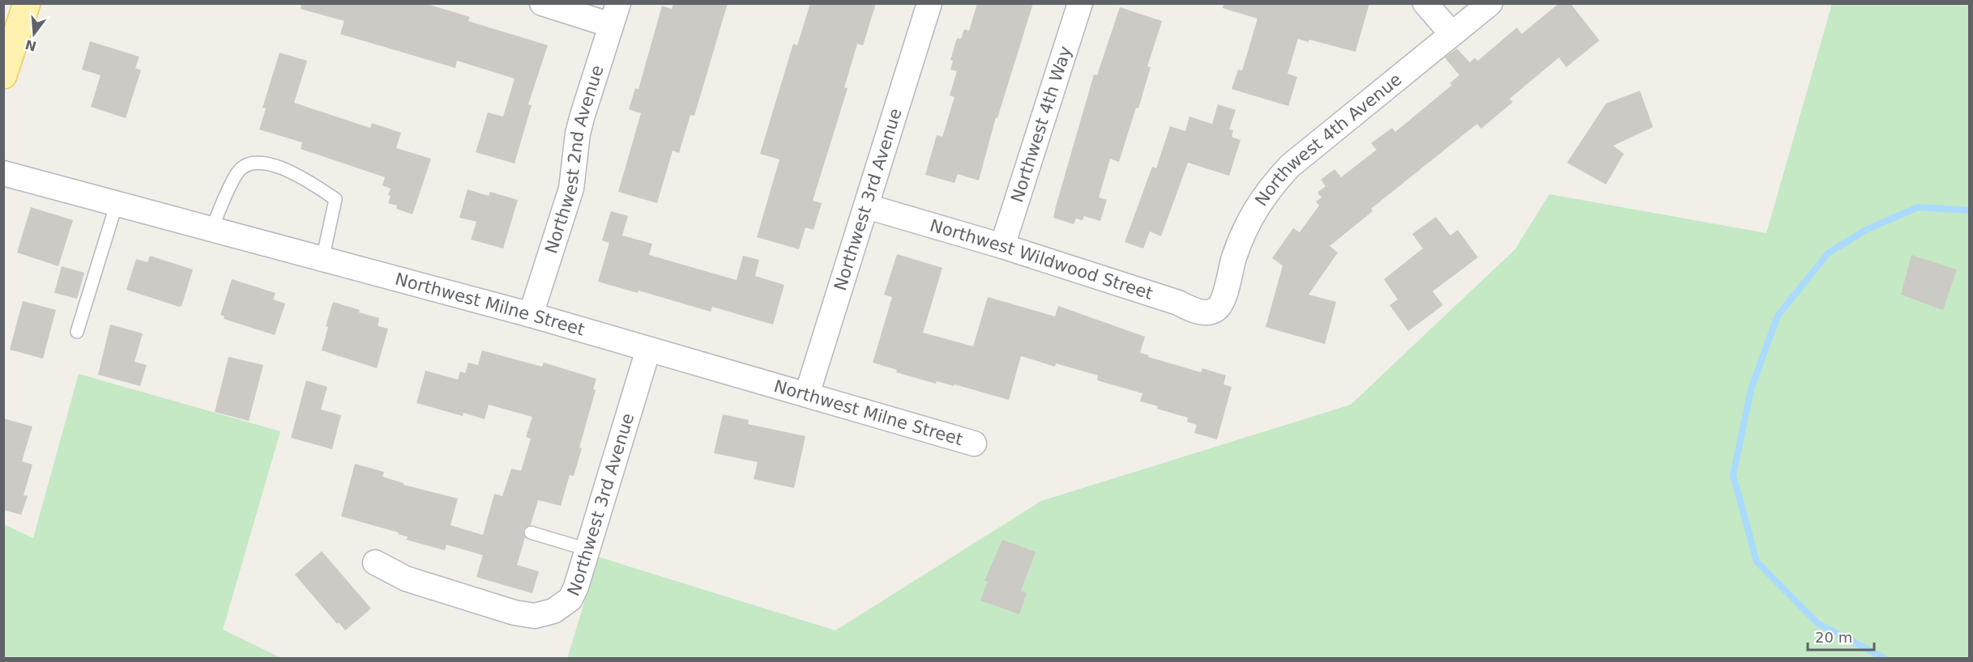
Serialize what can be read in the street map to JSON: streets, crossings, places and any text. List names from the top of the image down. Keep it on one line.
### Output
{"streets":{"street":["Northwest 4th Way","Northwest 4th Avenue","Northwest 2nd Avenue","Northwest 3rd Avenue","Northwest Wildwood Street","Northwest Milne Street"]},"crossings":[["Northwest 4th Way","Northwest Wildwood Street"],["Northwest 4th Avenue","Northwest Wildwood Street"],["Northwest 2nd Avenue","Northwest Milne Street"],["Northwest 3rd Avenue","Northwest Wildwood Street"],["Northwest 3rd Avenue","Northwest Milne Street"]],"scale_bar":"20 m","north":"bottom"}
